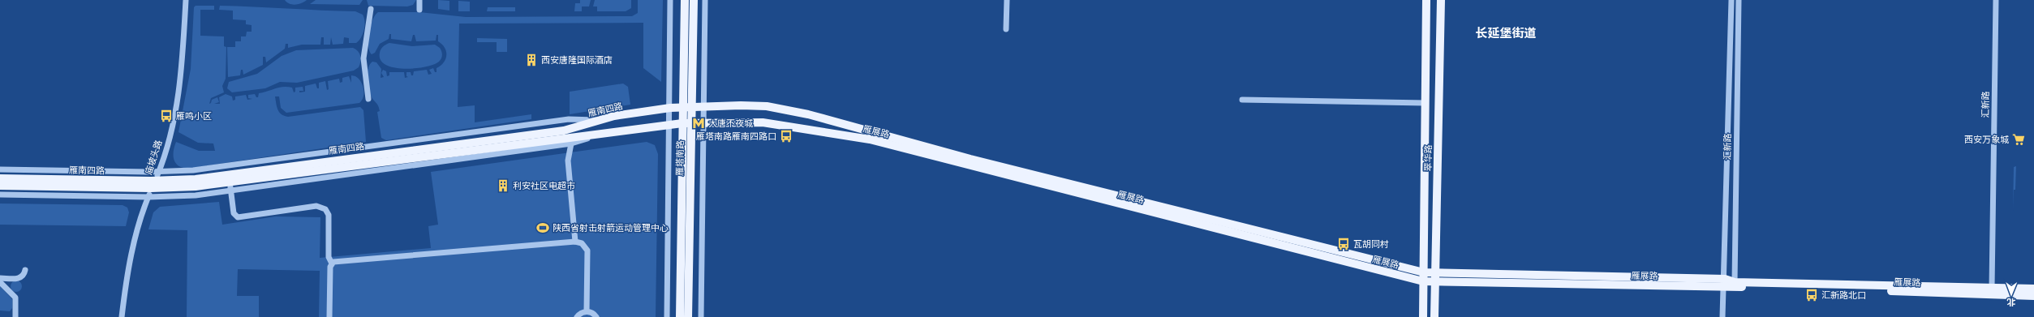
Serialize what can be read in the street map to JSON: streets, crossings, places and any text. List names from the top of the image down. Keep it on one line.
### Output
{"streets":{"main road":["雁南四路","雁展路","雁塔南路","翠华路"],"street":["汇新路","庙坡头路"]},"crossings":[["汇新路","雁展路"],["雁南四路","雁展路"],["雁南四路","庙坡头路"],["雁南四路","雁塔南路"],["雁展路","雁塔南路"],["雁展路","翠华路"]],"districts":["长延堡街道"],"places":{"building":["西安唐隆国际酒店","利安社区电超市"],"bus stop":["雁鸣小区","雁塔南路雁南四路口","瓦胡同村","汇新路北口"],"metro station":["大唐不夜城"],"supermarket":["西安万象城"],"sports":["陕西省射击射箭运动管理中心"]},"north":"bottom"}
